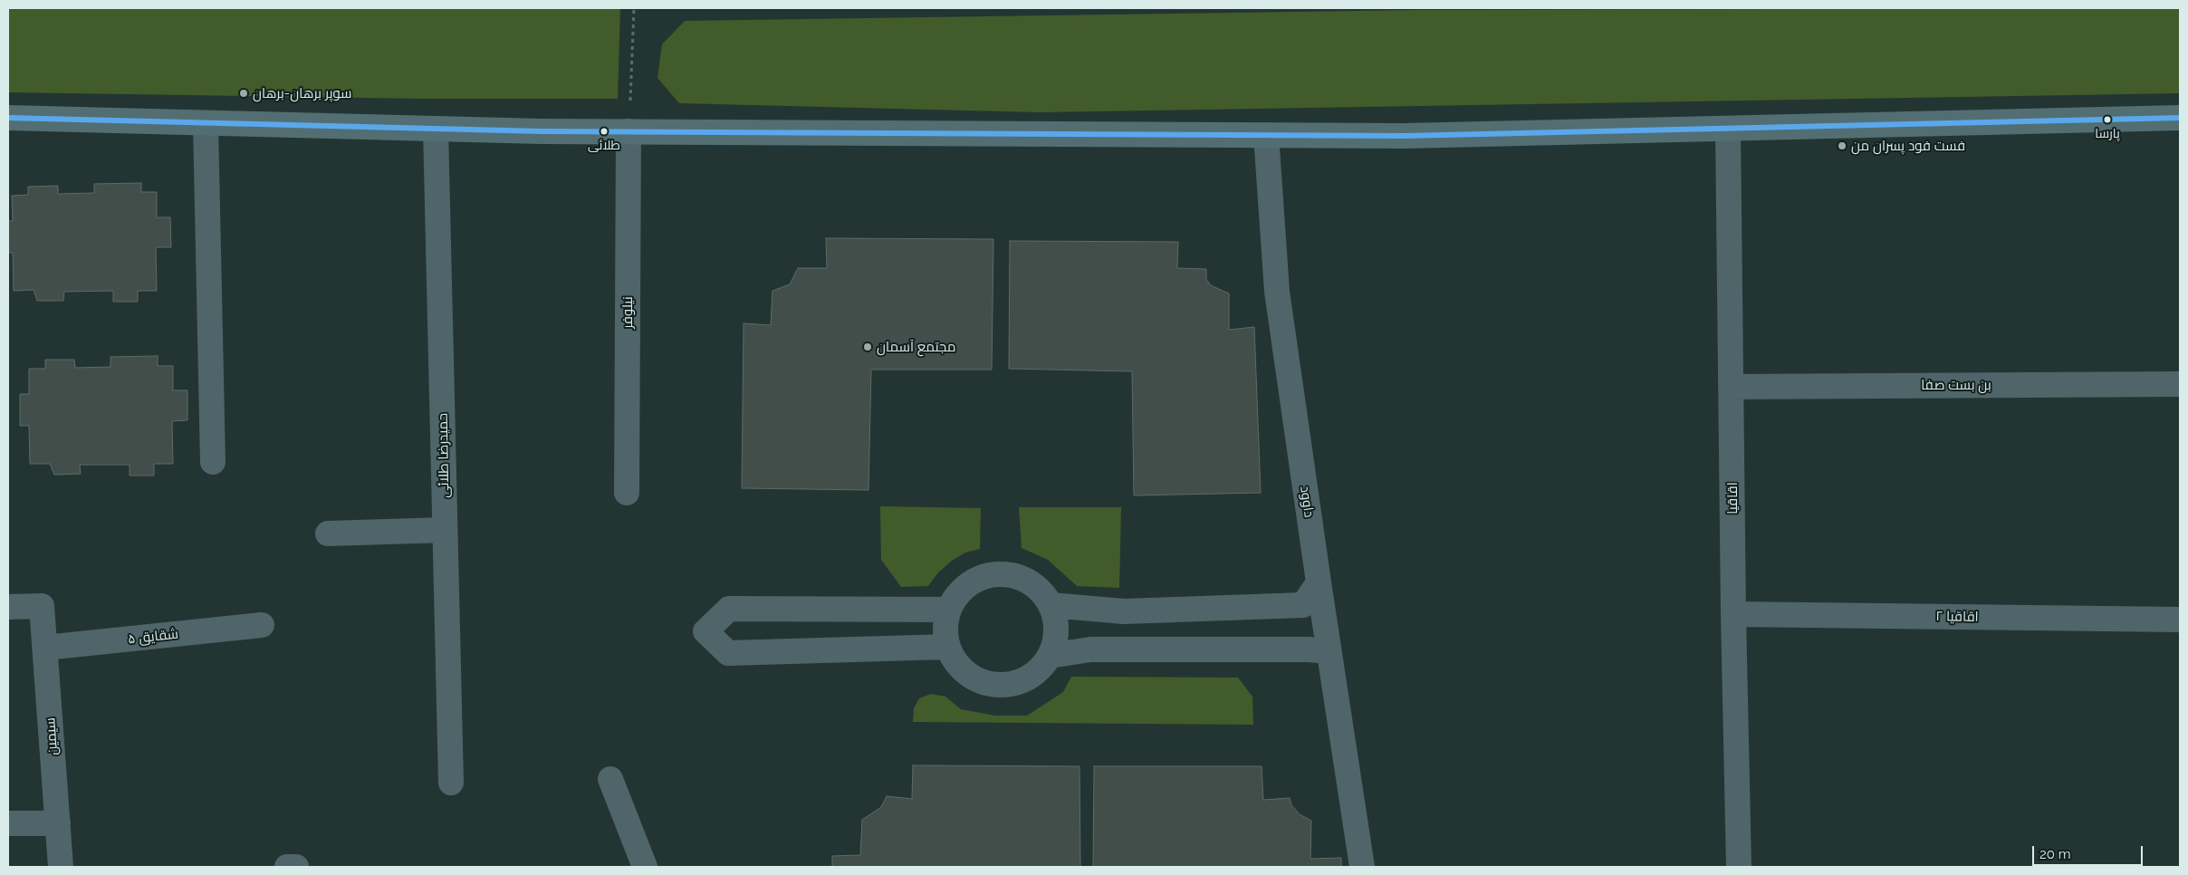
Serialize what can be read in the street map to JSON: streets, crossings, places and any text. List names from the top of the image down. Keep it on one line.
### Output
{"streets":{"street":["نیلوفر","بن بست صفا","حمیدرضا طلائی","اقاقیا","داوود","اقاقیا ۲","شقایق ۵","سیمین"]},"crossings":[["بن بست صفا","اقاقیا"],["اقاقیا","اقاقیا ۲"],["شقایق ۵","سیمین"]],"places":["سوپر برهان-برهان","پارسا","طلائی","فست فود پسران من","مجتمع آسمان"],"scale_bar":"20 m"}
